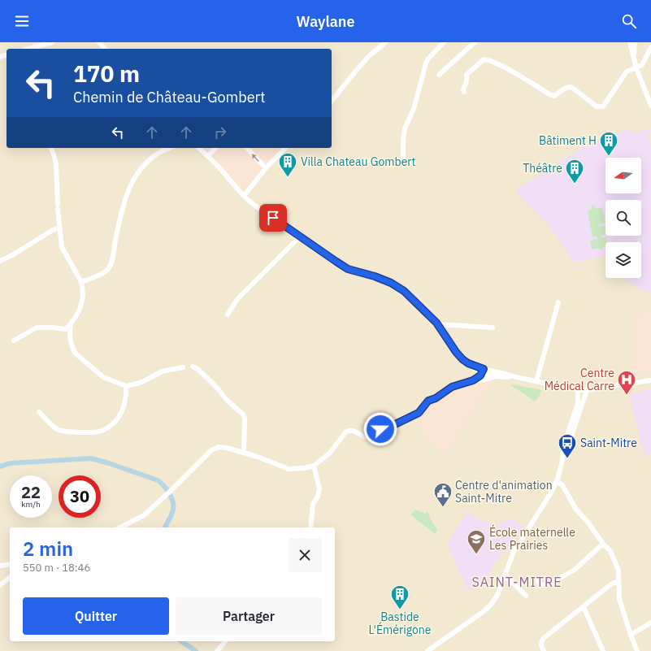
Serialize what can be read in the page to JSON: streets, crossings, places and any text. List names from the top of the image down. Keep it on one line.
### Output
{"districts":["SAINT-MITRE"],"places":{"building":["Bâtiment H","Villa Chateau Gombert","Théâtre","Bastide L'Émérigone"],"hospital":["Centre Médical Carre"],"bus stop":["Saint-Mitre"],"public building":["Centre d'animation Saint-Mitre"],"school or university":["École maternelle Les Prairies"]},"north":"left","page":{"header":"Waylane","turn":["170 m","Chemin de Château-Gombert"],"speed":"22 km/h","limit":"30","heading":["2 min","550 m · 18:46"],"buttons":["Quitter","Partager"]}}
